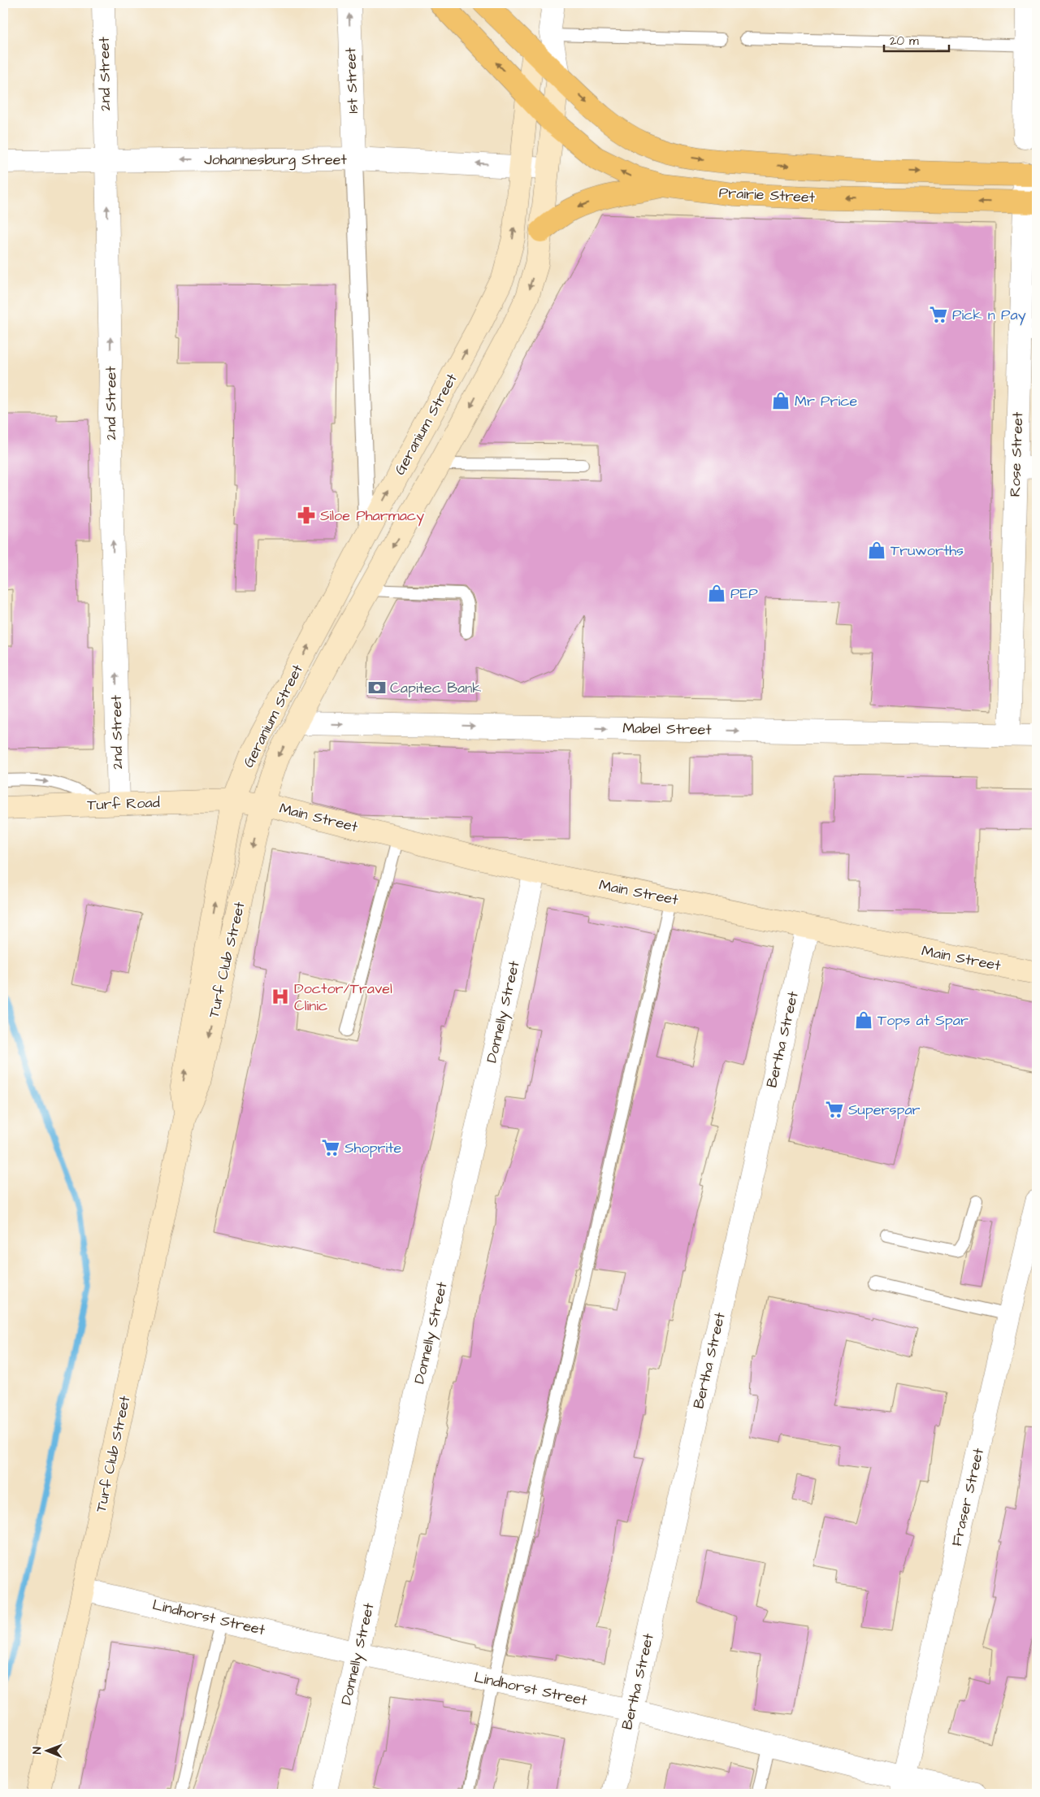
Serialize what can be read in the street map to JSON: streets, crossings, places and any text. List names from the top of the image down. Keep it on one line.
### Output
{"streets":{"main road":["Prairie Street","Geranium Street","Turf Road","Main Street","Turf Club Street"],"street":["2nd Street","1st Street","Johannesburg Street","Rose Street","Mabel Street","Donnelly Street","Bertha Street","Fraser Street","Lindhorst Street"]},"crossings":[["2nd Street","Johannesburg Street"],["2nd Street","Turf Road"],["1st Street","Johannesburg Street"],["Johannesburg Street","Geranium Street"],["Prairie Street","Geranium Street"],["Prairie Street","Rose Street"],["Geranium Street","Mabel Street"],["Geranium Street","Turf Road"],["Geranium Street","Main Street"],["Geranium Street","Turf Club Street"],["Rose Street","Mabel Street"],["Turf Road","Main Street"],["Turf Road","Turf Club Street"],["Main Street","Turf Club Street"],["Main Street","Donnelly Street"],["Main Street","Bertha Street"],["Turf Club Street","Lindhorst Street"],["Donnelly Street","Lindhorst Street"],["Bertha Street","Lindhorst Street"],["Fraser Street","Lindhorst Street"]],"one_way":["2nd Street","1st Street","Johannesburg Street","Mabel Street"],"places":{"supermarket":["Pick n Pay","Superspar","Shoprite"],"shop":["Mr Price","Truworths","PEP","Tops at Spar"],"pharmacy":["Siloe Pharmacy"],"bank":["Capitec Bank"],"hospital":["Doctor/Travel Clinic"]},"scale_bar":"20 m","north":"left"}
